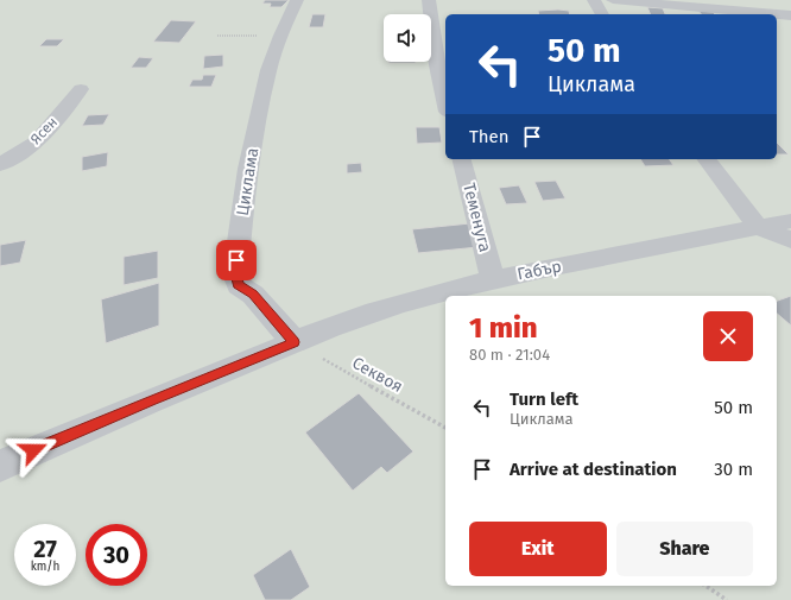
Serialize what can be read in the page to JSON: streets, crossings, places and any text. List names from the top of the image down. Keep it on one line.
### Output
{"streets":{"street":["Ясен","Циклама","Теменуга","Габър"],"path":["Секвоя"]},"crossings":[["Циклама","Габър"],["Циклама","Секвоя"],["Теменуга","Габър"],["Габър","Секвоя"]],"page":{"turn":["50 m","Циклама"],"then":"Then","heading":["1 min","80 m · 21:04"],"list":[{"name":"Turn left","note":"Циклама","value":"50 m"},{"name":"Arrive at destination","value":"30 m"}],"buttons":["Exit","Share"],"speed":"27 km/h","limit":"30"}}
